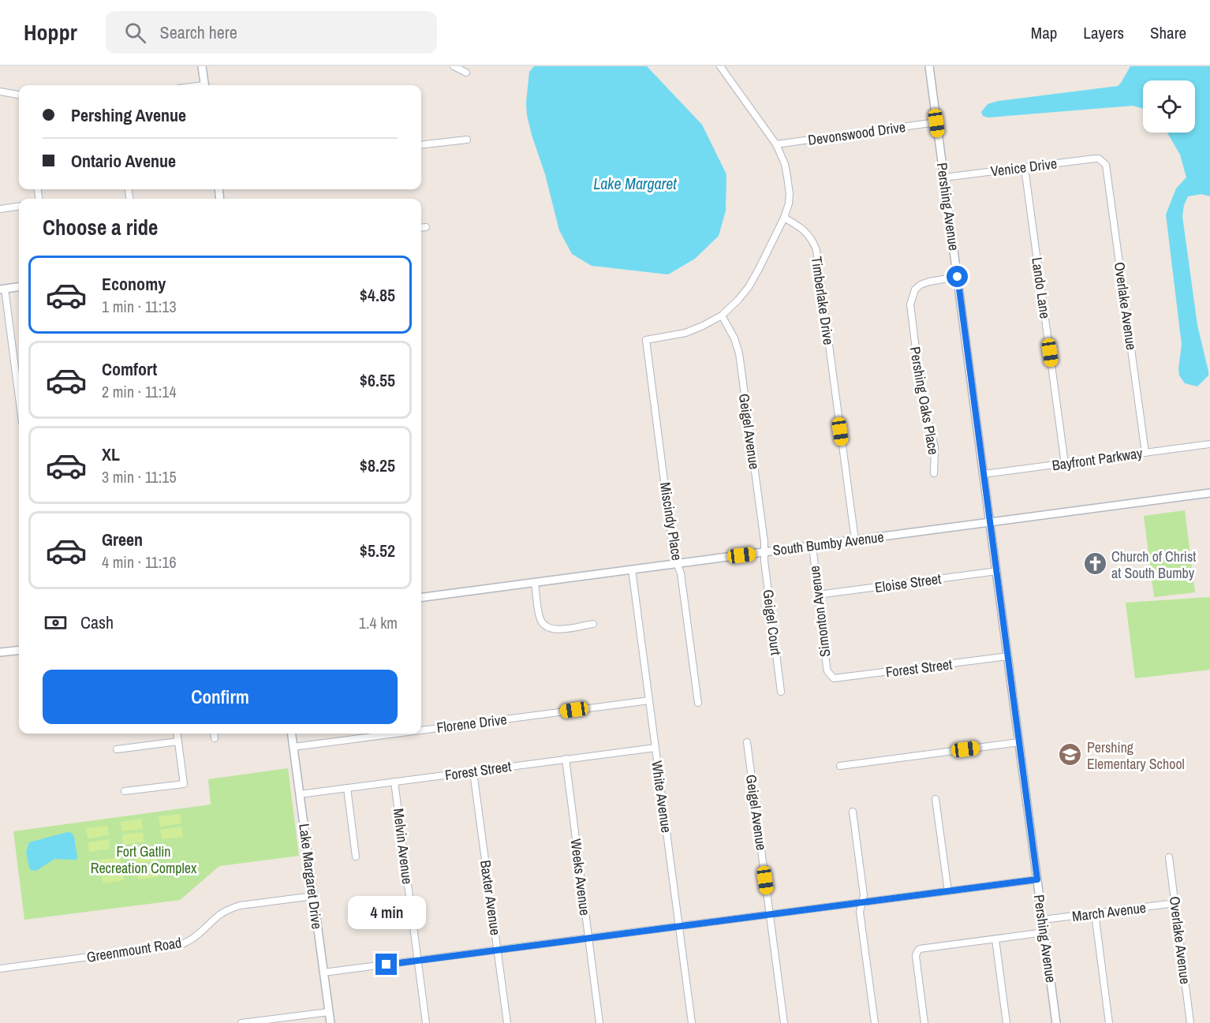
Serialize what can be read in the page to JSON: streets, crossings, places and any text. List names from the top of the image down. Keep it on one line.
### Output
{"streets":{"street":["Devonswood Drive","Venice Drive","Pershing Avenue","Lando Lane","Timberlake Drive","Overlake Avenue","Pershing Oaks Place","Geigel Avenue","Bayfront Parkway","Miscindy Place","South Bumby Avenue","Eloise Street","Simonton Avenue","Geigel Court","Forest Street","Florene Drive","White Avenue","Melvin Avenue","Lake Margaret Drive","Weeks Avenue","Baxter Avenue","March Avenue","Greenmount Road"]},"crossings":[["Devonswood Drive","Pershing Avenue"],["Venice Drive","Pershing Avenue"],["Venice Drive","Lando Lane"],["Venice Drive","Overlake Avenue"],["Pershing Avenue","Pershing Oaks Place"],["Pershing Avenue","Bayfront Parkway"],["Pershing Avenue","South Bumby Avenue"],["Pershing Avenue","Eloise Street"],["Pershing Avenue","Forest Street"],["Pershing Avenue","March Avenue"],["Lando Lane","Bayfront Parkway"],["Timberlake Drive","South Bumby Avenue"],["Overlake Avenue","Bayfront Parkway"],["Overlake Avenue","March Avenue"],["Geigel Avenue","Miscindy Place"],["Geigel Avenue","South Bumby Avenue"],["Geigel Avenue","Geigel Court"],["Miscindy Place","South Bumby Avenue"],["South Bumby Avenue","Simonton Avenue"],["South Bumby Avenue","Geigel Court"],["South Bumby Avenue","White Avenue"],["Eloise Street","Simonton Avenue"],["Simonton Avenue","Forest Street"],["Forest Street","White Avenue"],["Forest Street","Melvin Avenue"],["Forest Street","Lake Margaret Drive"],["Forest Street","Weeks Avenue"],["Forest Street","Baxter Avenue"],["Florene Drive","White Avenue"],["Florene Drive","Lake Margaret Drive"],["Lake Margaret Drive","Greenmount Road"]],"water":["Lake Margaret"],"parks":["Fort Gatlin Recreation Complex"],"places":{"church":["Church of Christ at South Bumby"],"school or university":["Pershing Elementary School"]},"page":{"header":"Hoppr","search":"Search here","nav":["Map","Layers","Share"],"banner":["Pershing Avenue","Ontario Avenue"],"heading":"Choose a ride","list":[{"name":"Economy","note":"1 min · 11:13","value":"$4.85"},{"name":"Comfort","note":"2 min · 11:14","value":"$6.55"},{"name":"XL","note":"3 min · 11:15","value":"$8.25"},{"name":"Green","note":"4 min · 11:16","value":"$5.52"}],"pay":["Cash","1.4 km"],"buttons":"Confirm","bubble":"4 min"}}
